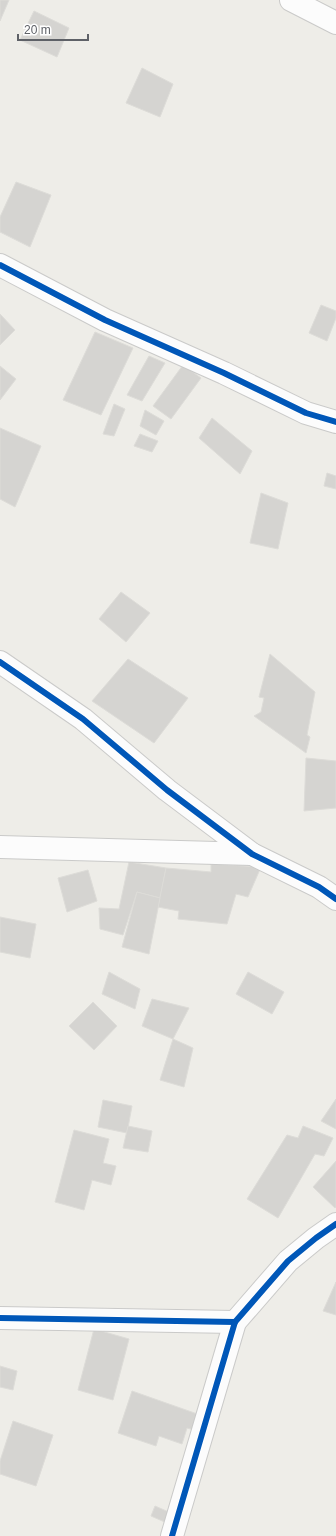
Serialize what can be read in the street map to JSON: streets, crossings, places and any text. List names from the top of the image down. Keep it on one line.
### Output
{"scale_bar":"20 m"}
